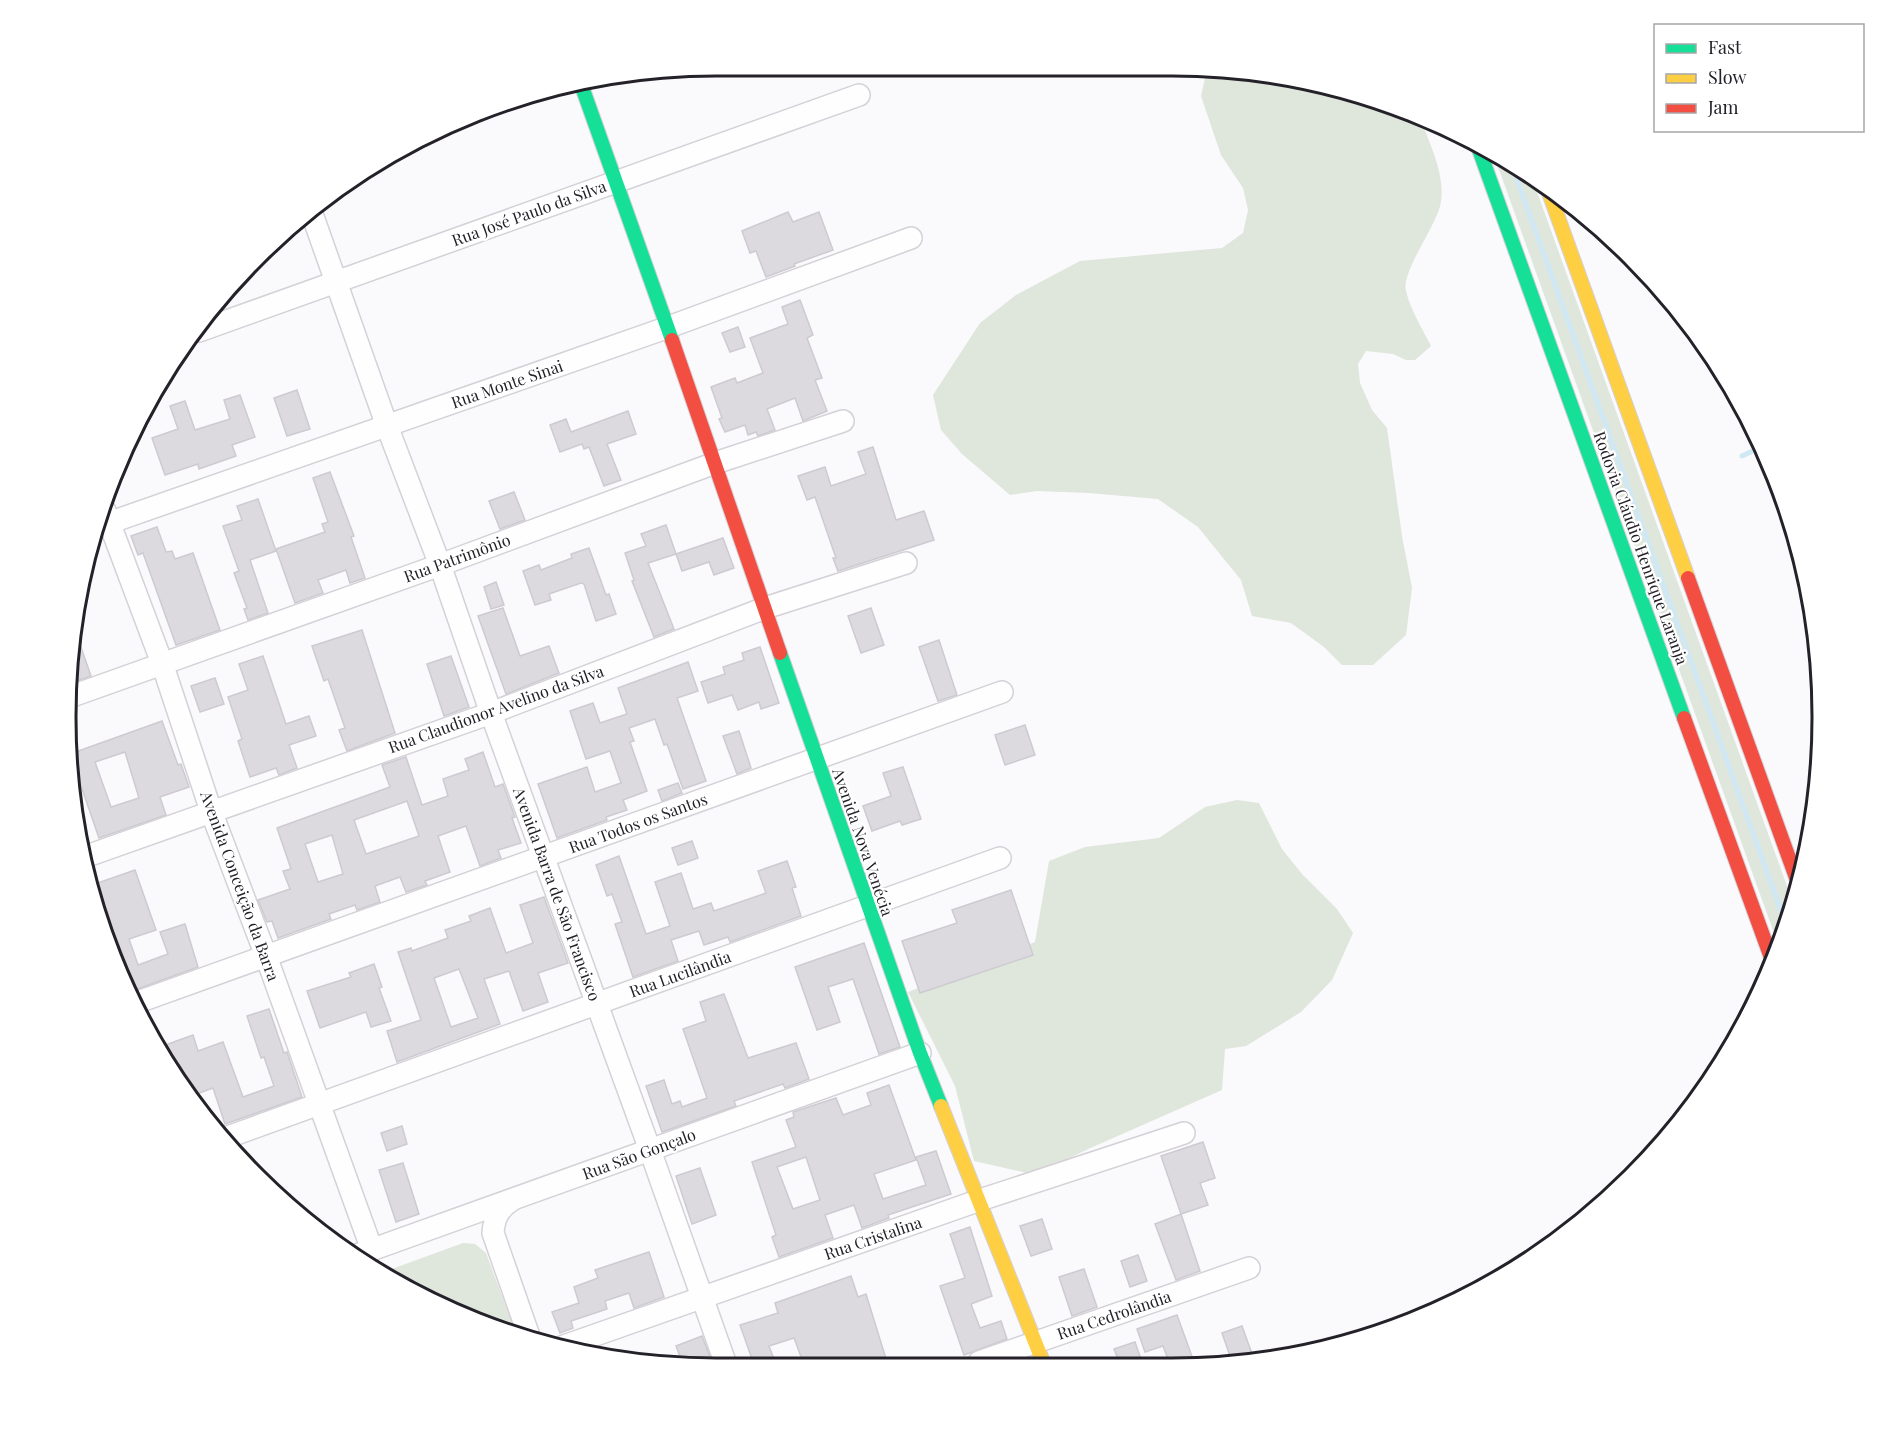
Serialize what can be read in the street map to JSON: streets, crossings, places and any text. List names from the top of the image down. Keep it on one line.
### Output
{"streets":{"main road":["Rodovia Cláudio Henrique Laranja","Avenida Nova Venécia"],"street":["Rua José Paulo da Silva","Rua Monte Sinai","Rua Patrimônio","Rua Claudionor Avelino da Silva","Rua Todos os Santos","Avenida Conceição da Barra","Avenida Barra de São Francisco","Rua Lucilândia","Rua São Gonçalo","Rua Cristalina","Rua Cedrolândia"]},"crossings":[["Rua José Paulo da Silva","Avenida Nova Venécia"],["Rua José Paulo da Silva","Avenida Barra de São Francisco"],["Rua Monte Sinai","Avenida Nova Venécia"],["Rua Monte Sinai","Avenida Barra de São Francisco"],["Rua Patrimônio","Avenida Nova Venécia"],["Rua Patrimônio","Avenida Conceição da Barra"],["Rua Patrimônio","Avenida Barra de São Francisco"],["Rua Claudionor Avelino da Silva","Avenida Nova Venécia"],["Rua Claudionor Avelino da Silva","Avenida Conceição da Barra"],["Rua Claudionor Avelino da Silva","Avenida Barra de São Francisco"],["Rua Todos os Santos","Avenida Nova Venécia"],["Rua Todos os Santos","Avenida Conceição da Barra"],["Rua Todos os Santos","Avenida Barra de São Francisco"],["Avenida Nova Venécia","Rua Lucilândia"],["Avenida Nova Venécia","Rua São Gonçalo"],["Avenida Nova Venécia","Rua Cristalina"],["Avenida Nova Venécia","Rua Cedrolândia"],["Avenida Conceição da Barra","Rua Lucilândia"],["Avenida Conceição da Barra","Rua São Gonçalo"],["Avenida Barra de São Francisco","Rua Lucilândia"],["Avenida Barra de São Francisco","Rua São Gonçalo"],["Avenida Barra de São Francisco","Rua Cristalina"]],"legend":["Fast","Slow","Jam"]}
